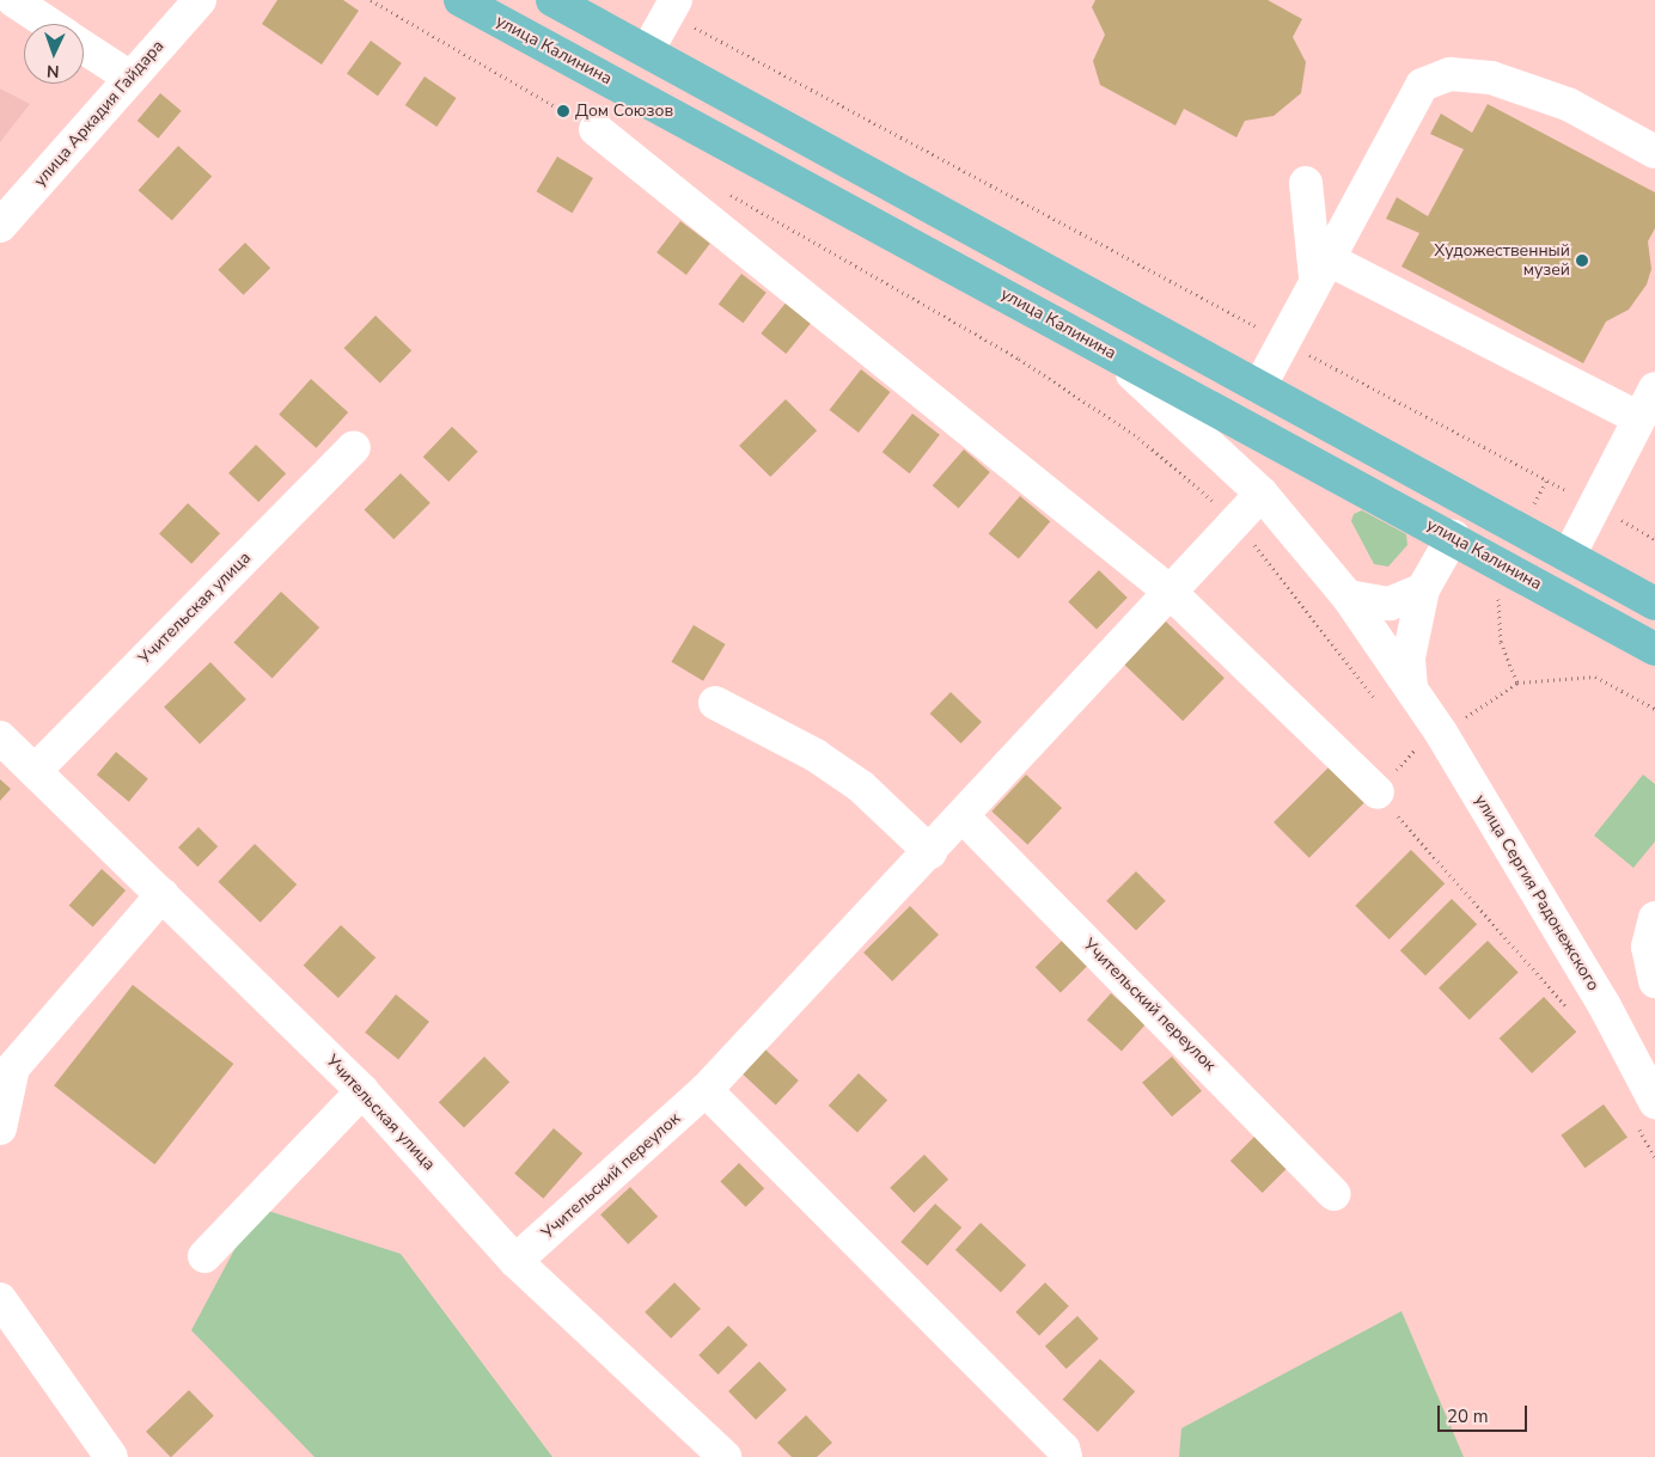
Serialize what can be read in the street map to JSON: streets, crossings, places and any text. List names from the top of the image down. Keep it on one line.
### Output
{"streets":{"main road":["улица Калинина"],"street":["улица Аркадия Гайдара","Учительская улица","улица Сергия Радонежского","Учительский переулок"]},"crossings":[["улица Калинина","улица Сергия Радонежского"],["Учительская улица","Учительский переулок"],["улица Сергия Радонежского","Учительский переулок"]],"places":["Дом Союзов","Художественный музей"],"scale_bar":"20 m","north":"bottom"}
